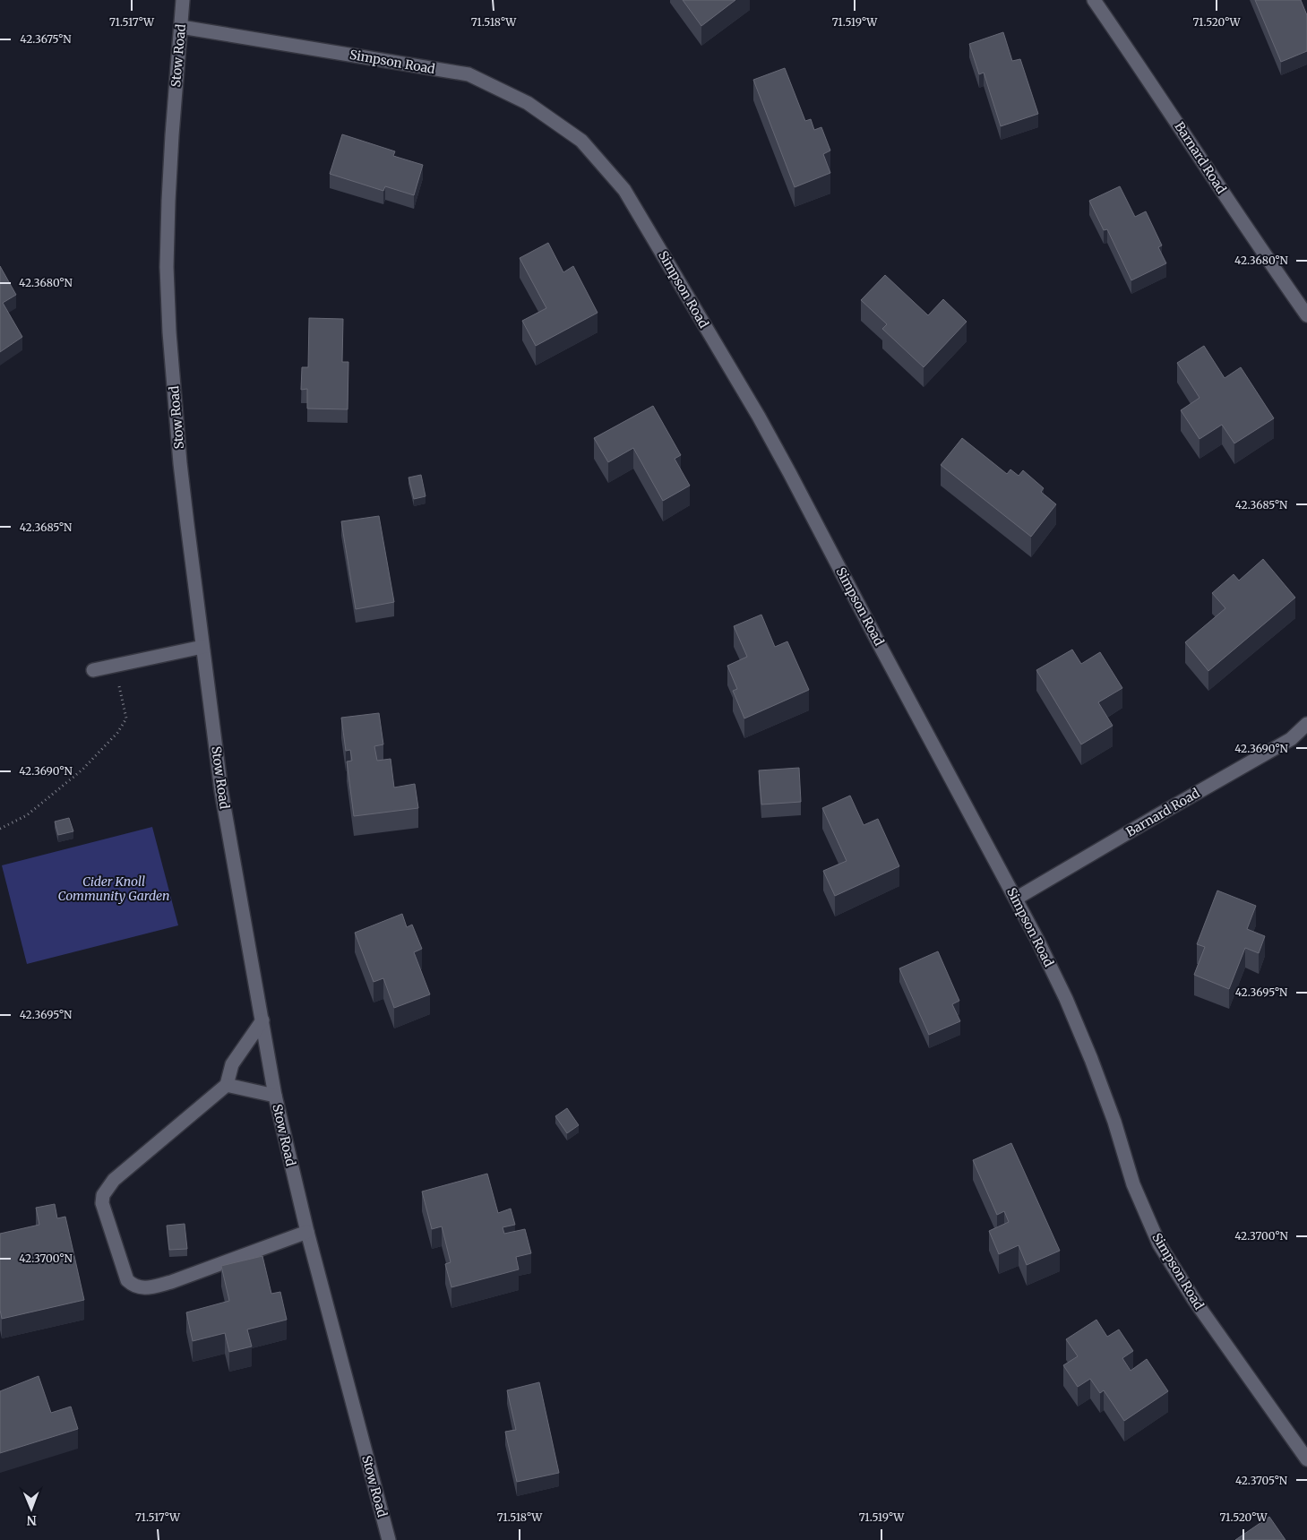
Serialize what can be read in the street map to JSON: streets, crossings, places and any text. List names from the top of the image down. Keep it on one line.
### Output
{"streets":{"street":["Stow Road","Simpson Road","Barnard Road"]},"crossings":[["Stow Road","Simpson Road"],["Simpson Road","Barnard Road"]],"parks":["Cider Knoll Community Garden"],"north":"bottom","coordinates":["71.517°W","71.518°W","71.519°W","71.520°W","42.3675°N","42.3680°N","42.3685°N","42.3690°N","42.3695°N","42.3700°N","42.3705°N"]}
